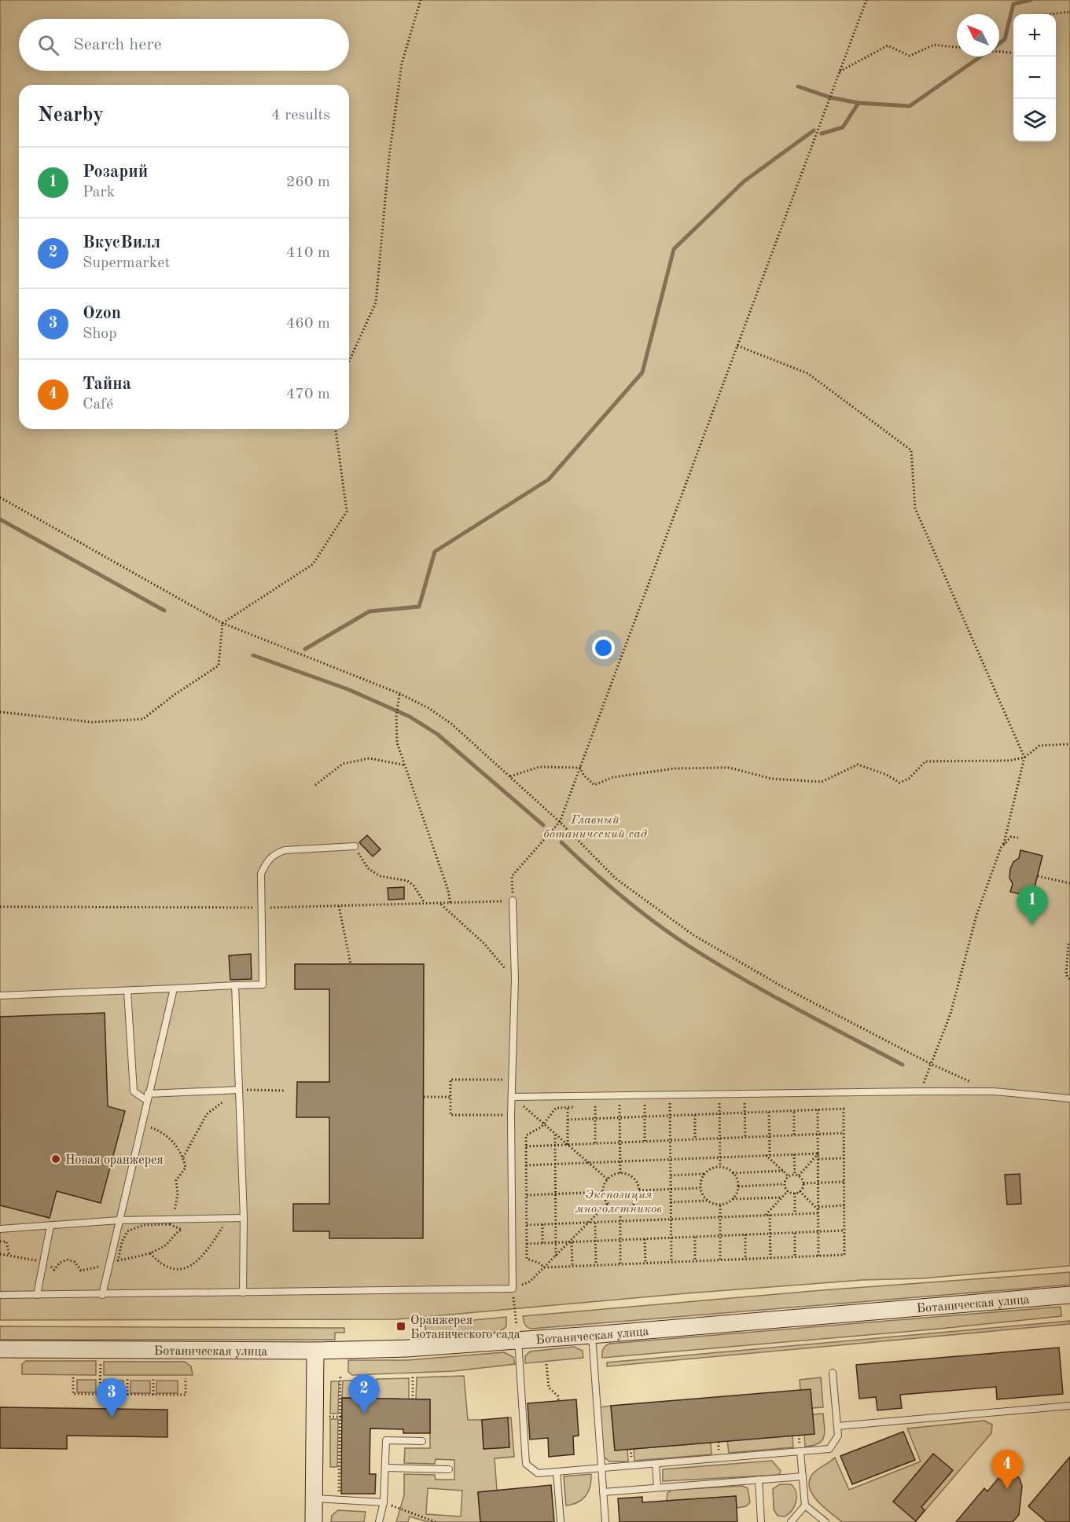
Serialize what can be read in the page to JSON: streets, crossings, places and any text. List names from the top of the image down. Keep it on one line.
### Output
{"streets":{"main road":["Ботаническая улица"]},"parks":["Главный ботанический сад","Экспозиция многолетников"],"places":{"other":["Новая оранжерея"],"transit":["Оранжерея Ботанического сада"]},"north":"top left","page":{"map_buttons":["+","−"],"search":"Search here","heading":["Nearby","4 results"],"list":[{"mark":"1","name":"Розарий","note":"Park","value":"260 m"},{"mark":"2","name":"ВкусВилл","note":"Supermarket","value":"410 m"},{"mark":"3","name":"Ozon","note":"Shop","value":"460 m"},{"mark":"4","name":"Тайна","note":"Café","value":"470 m"}],"pins":["1","2","3","4"]}}
